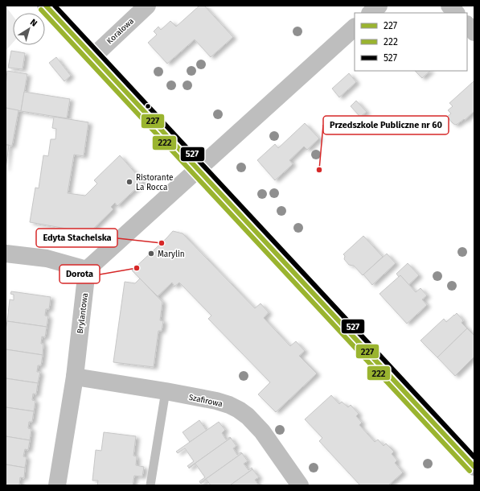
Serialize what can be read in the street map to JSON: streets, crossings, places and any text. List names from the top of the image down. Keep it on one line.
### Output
{"streets":{"street":["Koralowa","Brylantowa","Szafirowa"]},"crossings":[["Brylantowa","Szafirowa"]],"places":["Przedszkole Publiczne nr 60","Ristorante La Rocca","Edyta Stachelska","Marylin","Dorota"],"lines":["transit line 227","transit line 527","transit line 222"],"legend":["227","222","527"],"north":"top right"}
